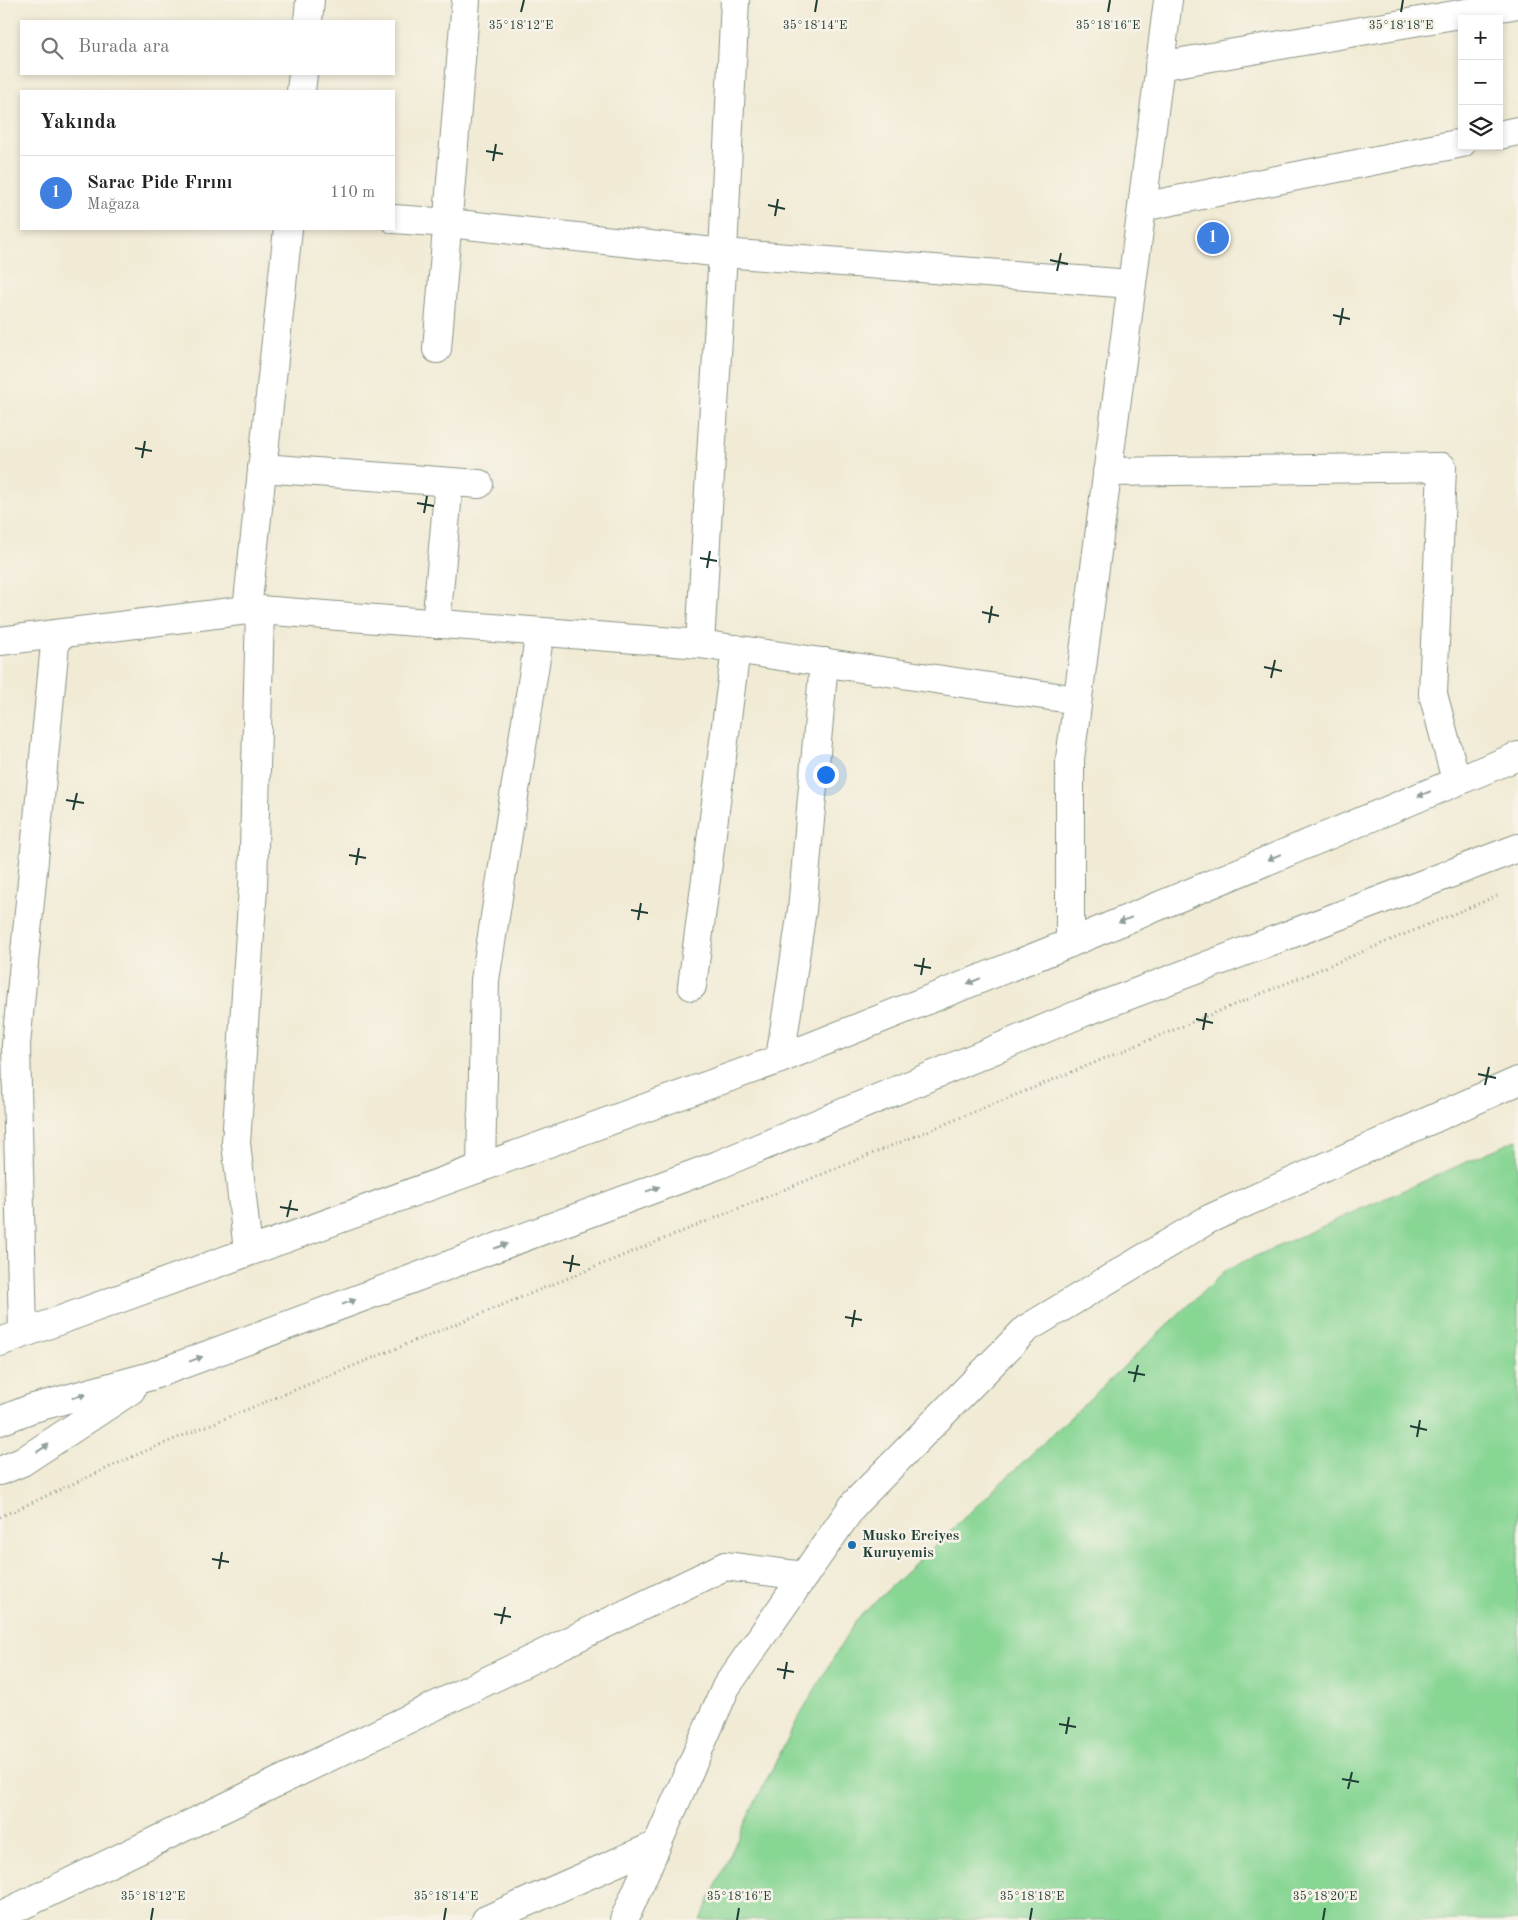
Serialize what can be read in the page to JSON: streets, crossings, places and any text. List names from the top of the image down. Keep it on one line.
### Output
{"places":["Musko Erciyes Kuruyemis"],"page":{"map_buttons":["+","−"],"search":"Burada ara","heading":"Yakında","list":[{"mark":"1","name":"Sarac Pide Fırını","note":"Mağaza","value":"110 m"}],"pins":"1"},"coordinates":["35°18'12\"E","35°18'14\"E","35°18'16\"E","35°18'18\"E","35°18'20\"E"]}
